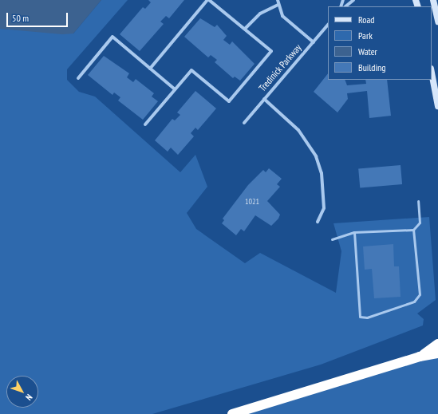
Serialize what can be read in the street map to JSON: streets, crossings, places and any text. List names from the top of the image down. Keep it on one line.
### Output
{"streets":{"street":["Tredinick Parkway"]},"house_numbers":["1021"],"legend":["Road","Park","Water","Building"],"scale_bar":"50 m","north":"bottom right"}
